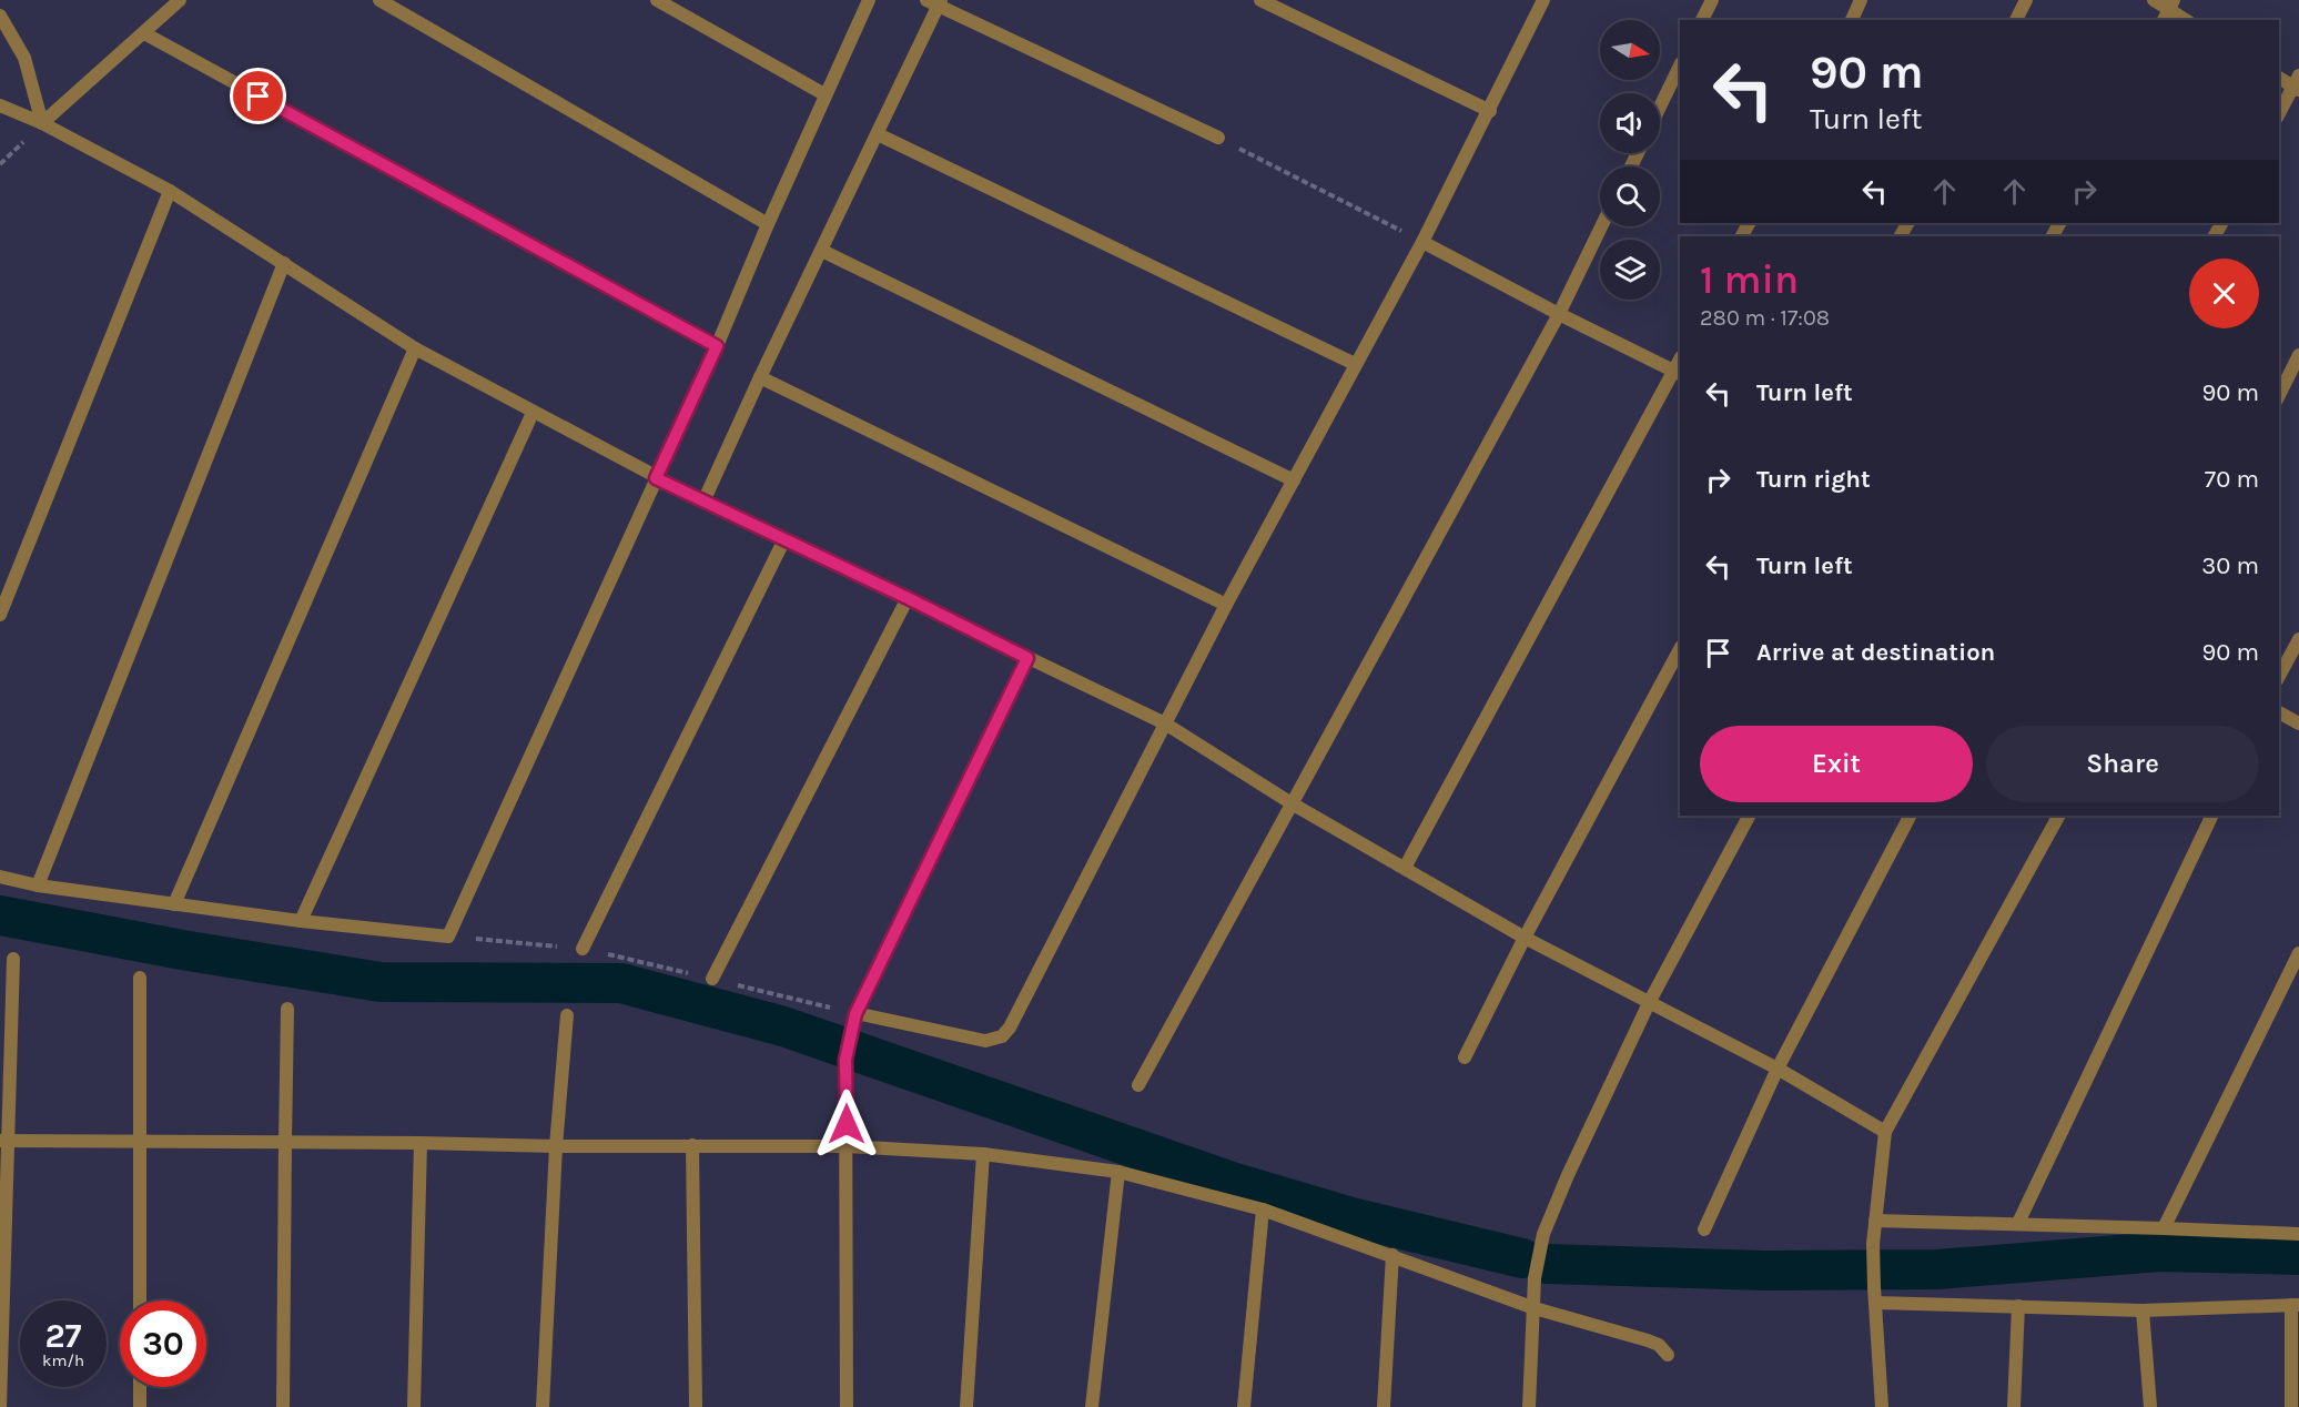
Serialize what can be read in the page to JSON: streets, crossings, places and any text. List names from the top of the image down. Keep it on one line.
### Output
{"north":"right","page":{"turn":["90 m","Turn left"],"heading":["1 min","280 m · 17:08"],"list":[{"name":"Turn left","value":"90 m"},{"name":"Turn right","value":"70 m"},{"name":"Turn left","value":"30 m"},{"name":"Arrive at destination","value":"90 m"}],"buttons":["Exit","Share"],"speed":"27 km/h","limit":"30"}}
